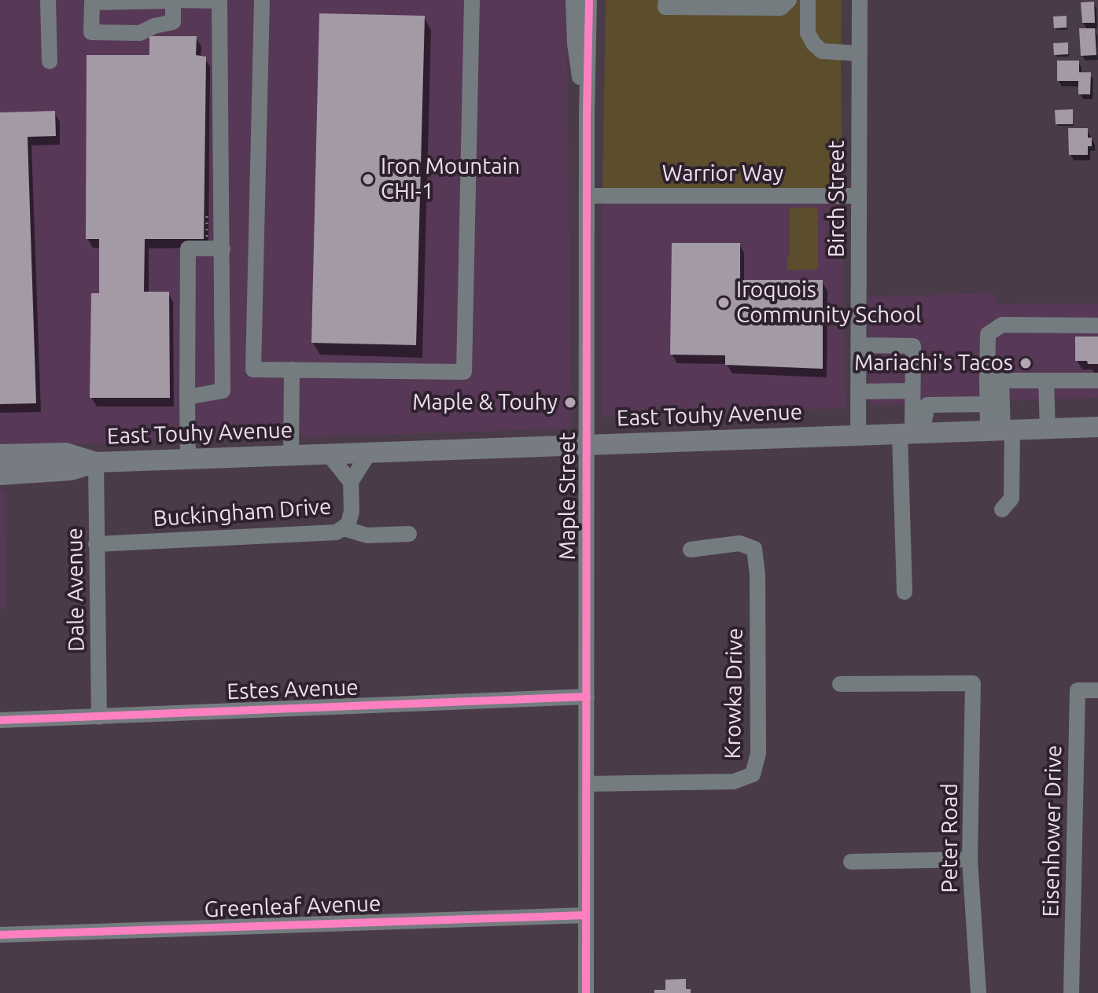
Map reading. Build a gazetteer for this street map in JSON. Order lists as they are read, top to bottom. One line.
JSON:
{"streets":{"main road":["East Touhy Avenue"],"street":["Warrior Way","Birch Street","Maple Street","Buckingham Drive","Dale Avenue","Estes Avenue","Krowka Drive","Eisenhower Drive","Peter Road","Greenleaf Avenue"]},"crossings":[["Warrior Way","Birch Street"],["Warrior Way","Maple Street"],["Birch Street","East Touhy Avenue"],["East Touhy Avenue","Maple Street"],["East Touhy Avenue","Buckingham Drive"],["East Touhy Avenue","Dale Avenue"],["Maple Street","Estes Avenue"],["Maple Street","Krowka Drive"],["Maple Street","Greenleaf Avenue"],["Buckingham Drive","Dale Avenue"],["Dale Avenue","Estes Avenue"]],"places":["Iron Mountain CHI-1","Iroquois Community School","Mariachi's Tacos","Maple & Touhy"]}
